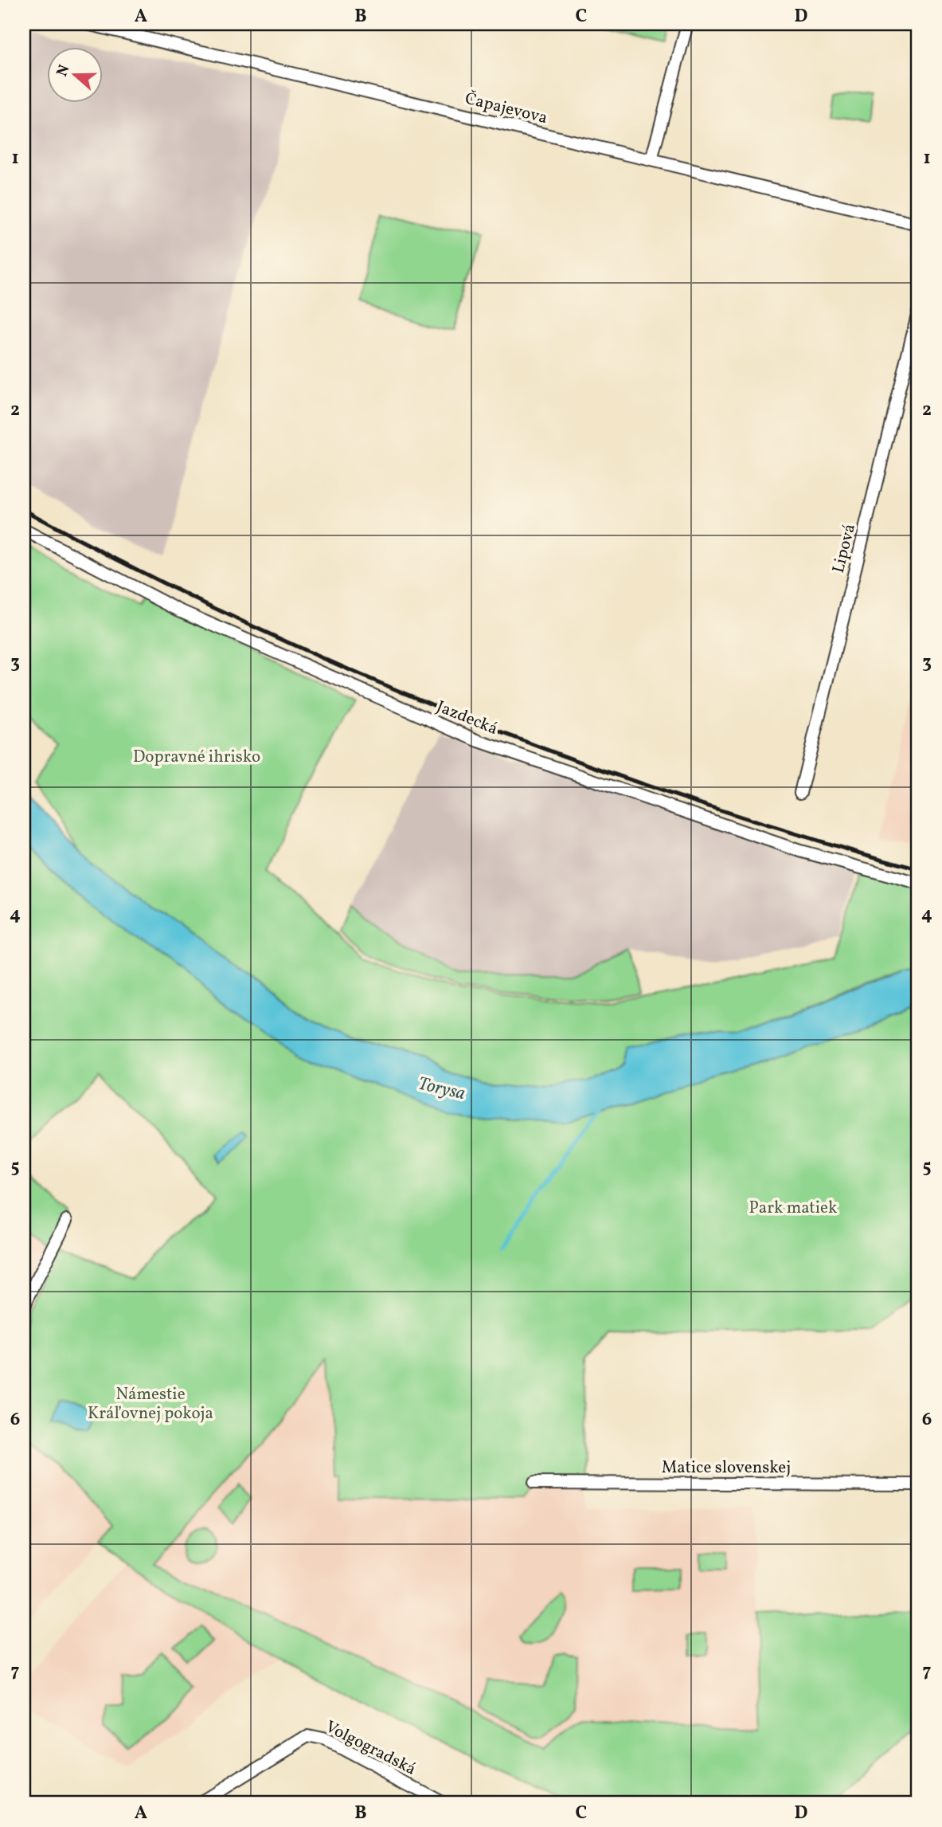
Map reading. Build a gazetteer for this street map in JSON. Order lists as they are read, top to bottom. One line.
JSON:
{"streets":{"street":["Čapajevova","Lipová","Jazdecká","Matice slovenskej","Volgogradská"]},"water":["Torysa"],"parks":["Dopravné ihrisko","Park matiek","Námestie Kráľovnej pokoja"],"north":"left","grid":{"columns":["A","B","C","D"],"rows":["1","2","3","4","5","6","7"]}}
